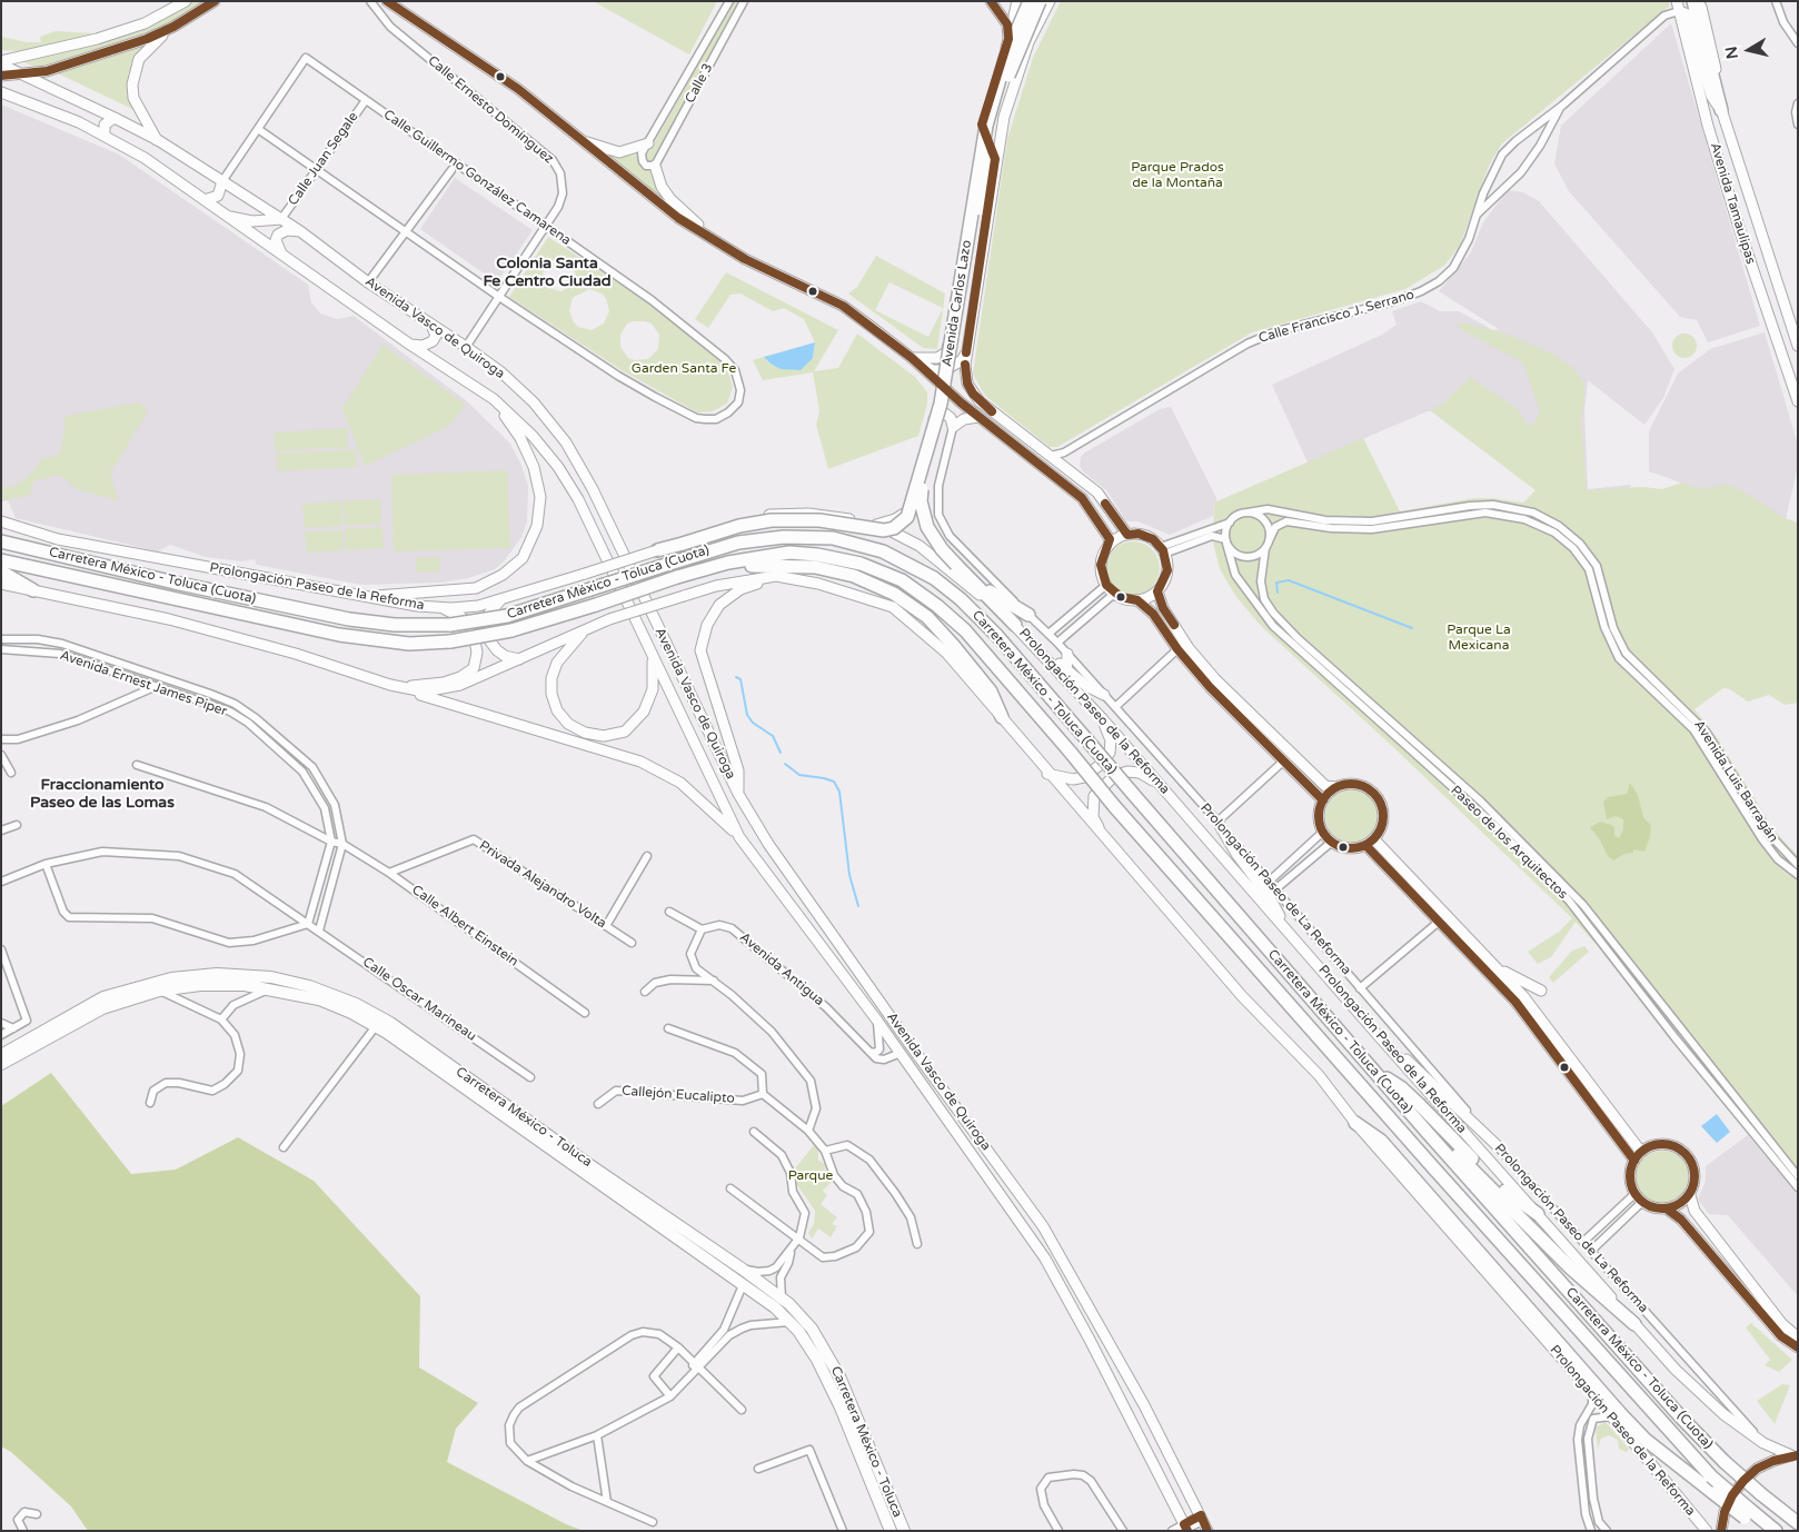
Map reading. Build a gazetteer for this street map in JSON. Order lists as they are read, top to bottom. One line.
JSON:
{"streets":{"highway":["Avenida Carlos Lazo","Carretera México - Toluca (Cuota)"],"main road":["Avenida Tamaulipas","Avenida Vasco de Quiroga","Prolongación Paseo de la Reforma","Carretera México - Toluca"],"street":["Calle 3","Calle Ernesto Domínguez","Calle Juan Segale","Calle Guillermo González Camarena","Calle Francisco J. Serrano","Avenida Ernest James Piper","Avenida Luis Barragán","Paseo de los Arquitectos","Privada Alejandro Volta","Prolongación Paseo de La Reforma","Calle Albert Einstein","Avenida Antigua","Calle Oscar Marineau","Callejón Eucalipto"]},"crossings":[["Calle Ernesto Domínguez","Calle Guillermo González Camarena"],["Calle Ernesto Domínguez","Avenida Vasco de Quiroga"],["Calle Juan Segale","Calle Guillermo González Camarena"],["Calle Juan Segale","Avenida Vasco de Quiroga"],["Calle Guillermo González Camarena","Avenida Vasco de Quiroga"],["Avenida Tamaulipas","Calle Francisco J. Serrano"],["Avenida Carlos Lazo","Calle Francisco J. Serrano"],["Avenida Carlos Lazo","Prolongación Paseo de la Reforma"],["Prolongación Paseo de la Reforma","Prolongación Paseo de La Reforma"],["Avenida Ernest James Piper","Calle Albert Einstein"],["Avenida Ernest James Piper","Calle Oscar Marineau"],["Avenida Luis Barragán","Paseo de los Arquitectos"],["Privada Alejandro Volta","Calle Albert Einstein"]],"districts":["Colonia Santa Fe Centro Ciudad","Fraccionamiento Paseo de las Lomas"],"parks":["Parque Prados de la Montaña","Garden Santa Fe","Parque La Mexicana","Parque"],"north":"left"}
